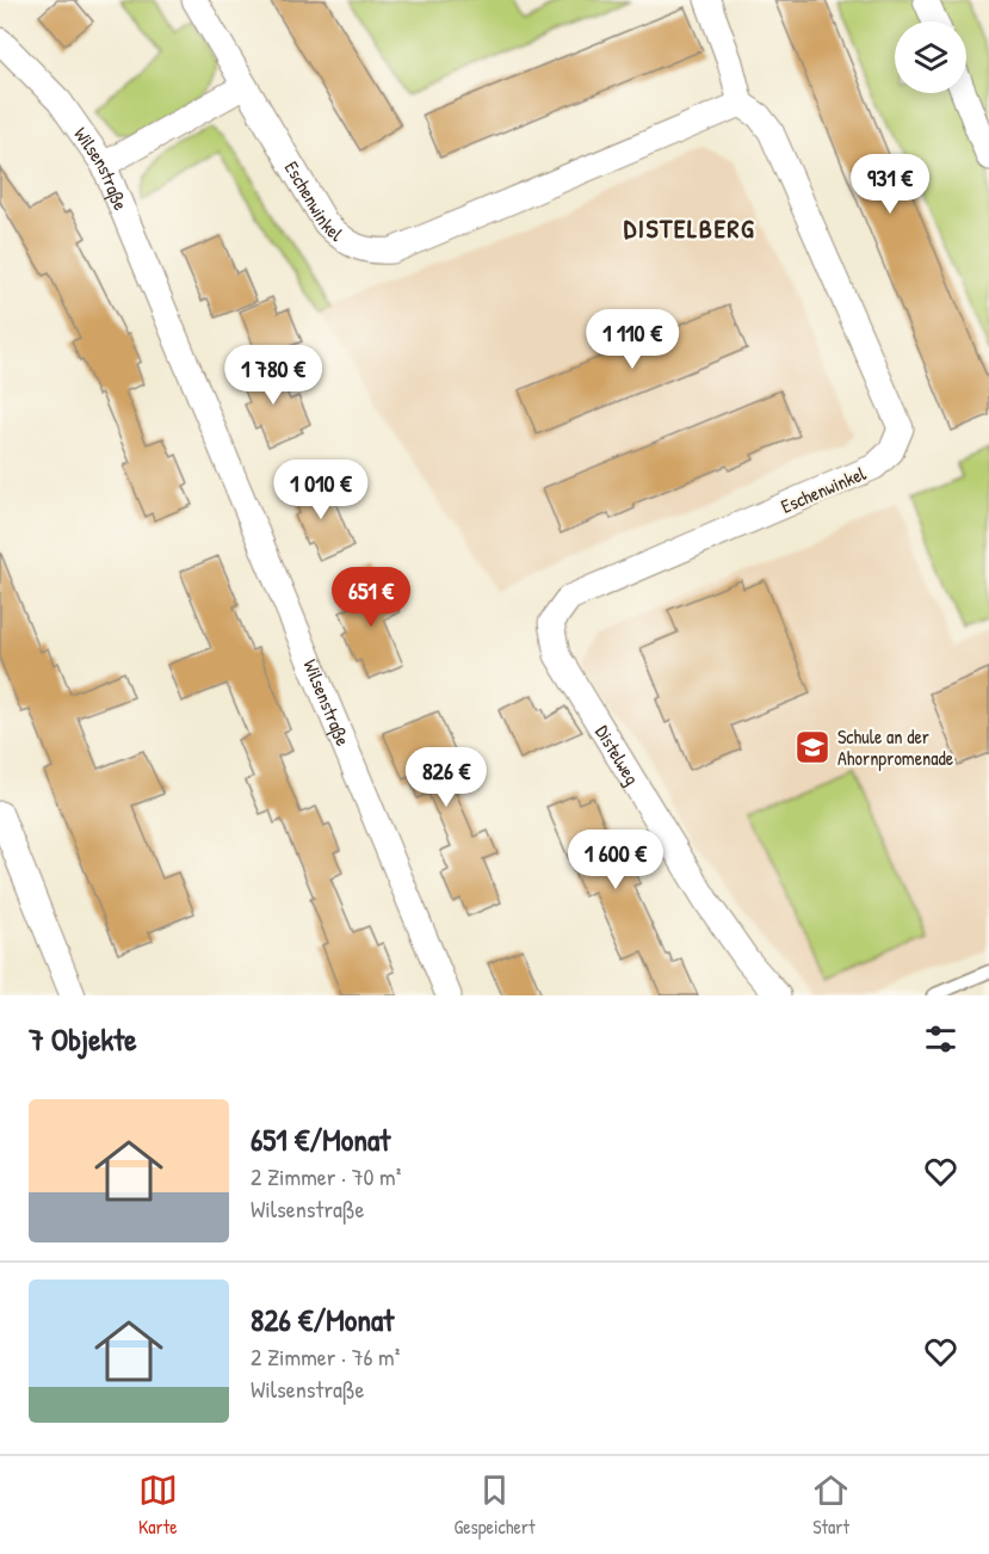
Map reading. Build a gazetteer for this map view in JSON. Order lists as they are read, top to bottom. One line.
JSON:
{"streets":{"street":["Wilsenstraße","Eschenwinkel","Distelweg"]},"crossings":[["Eschenwinkel","Distelweg"]],"districts":["DISTELBERG"],"places":{"school or university":["Schule an der Ahornpromenade"]},"page":{"price":["931 €","1 110 €","1 780 €","1 010 €","651 €","826 €","1 600 €"],"heading":"7 Objekte","list":[{"name":"651 €/Monat","note":"2 Zimmer · 70 m² · Wilsenstraße"},{"name":"826 €/Monat","note":"2 Zimmer · 76 m² · Wilsenstraße"}],"tabs":["Karte","Gespeichert","Start"]}}
